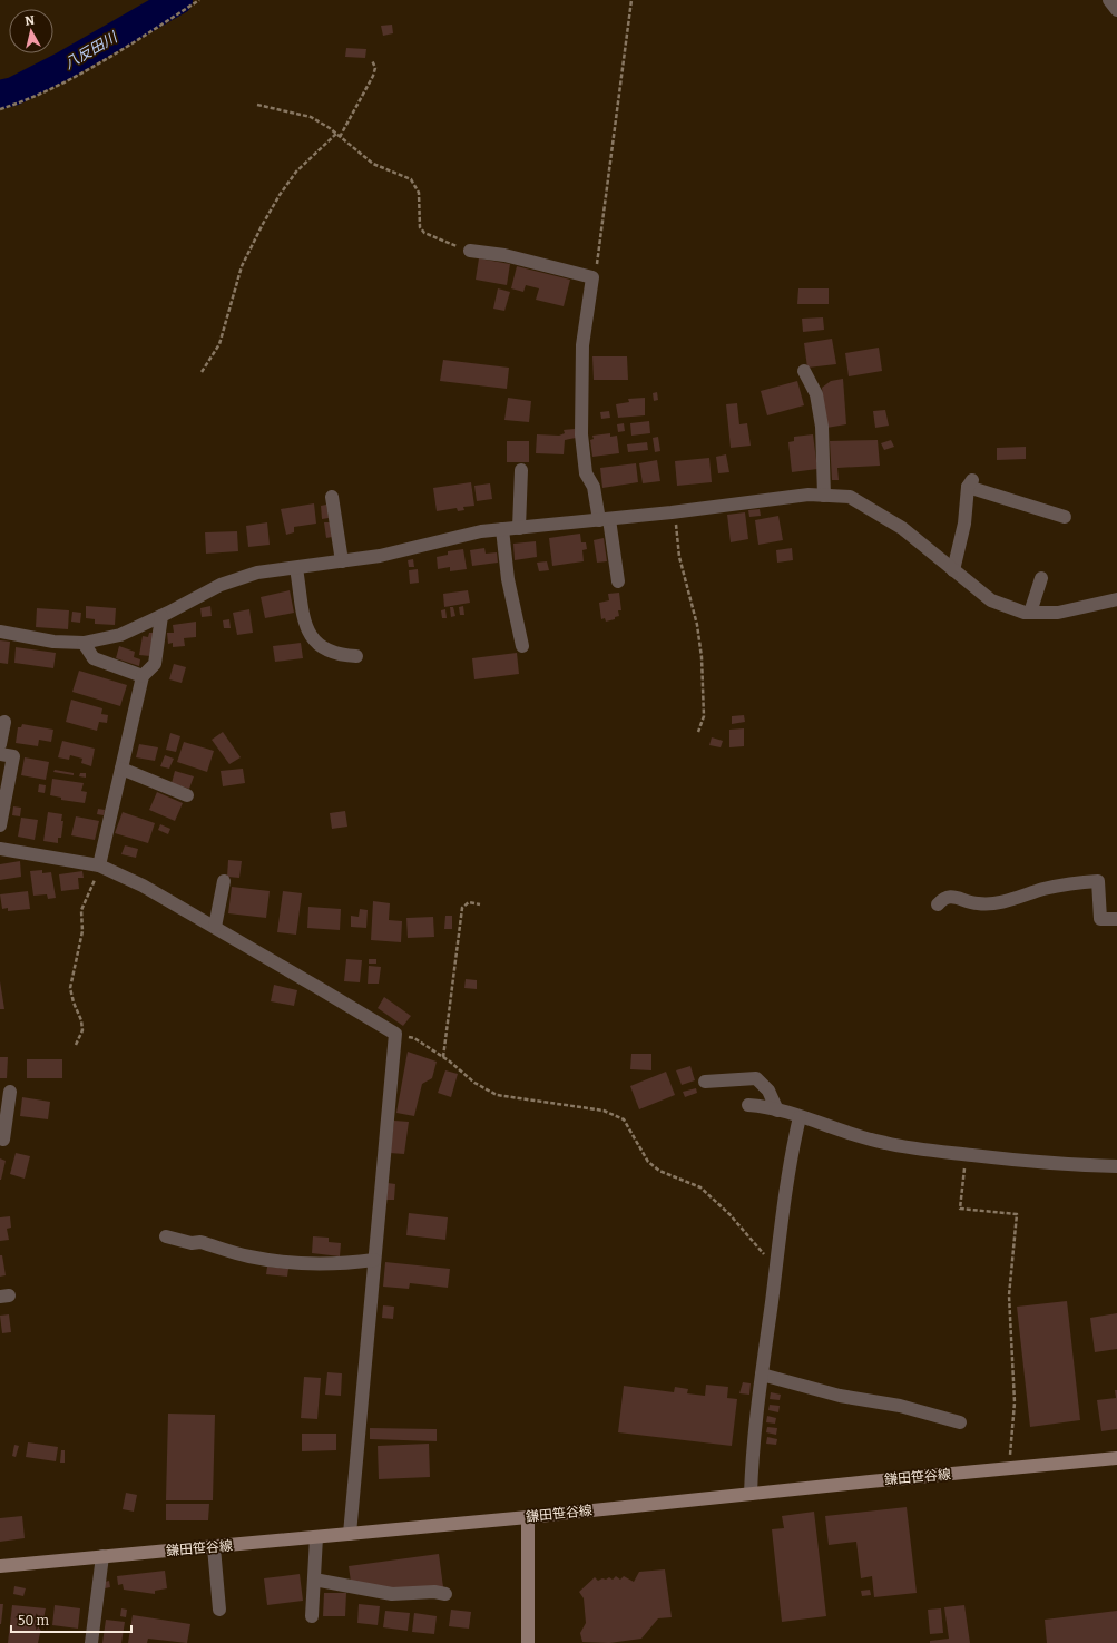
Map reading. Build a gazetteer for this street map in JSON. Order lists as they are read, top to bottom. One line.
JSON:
{"streets":{"street":["鎌田笹谷線"]},"water":["八反田川"],"scale_bar":"50 m","north":"top"}
